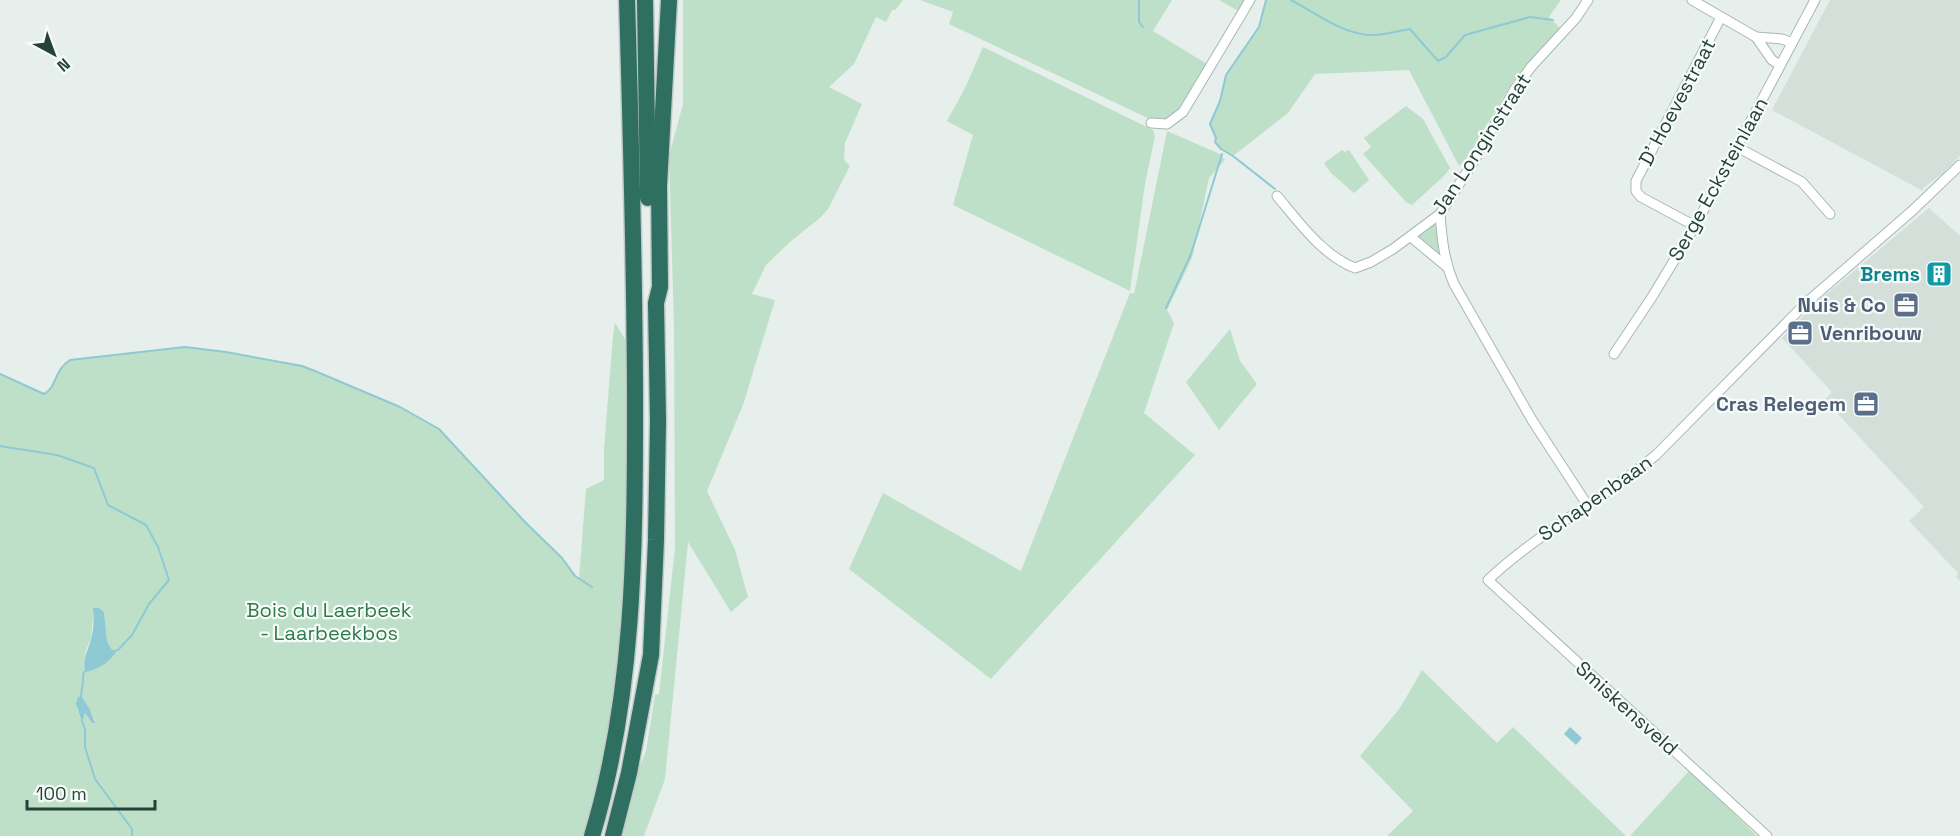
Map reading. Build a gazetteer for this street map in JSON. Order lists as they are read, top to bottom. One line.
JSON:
{"streets":{"street":["D' Hoevestraat","Jan Longinstraat","Serge Ecksteinlaan","Schapenbaan","Smiskensveld"]},"crossings":[["D' Hoevestraat","Serge Ecksteinlaan"],["Schapenbaan","Smiskensveld"]],"parks":["Bois du Laerbeek - Laarbeekbos"],"places":{"building":["Brems"],"office":["Nuis & Co","Venribouw","Cras Relegem"]},"scale_bar":"100 m","north":"bottom right"}
